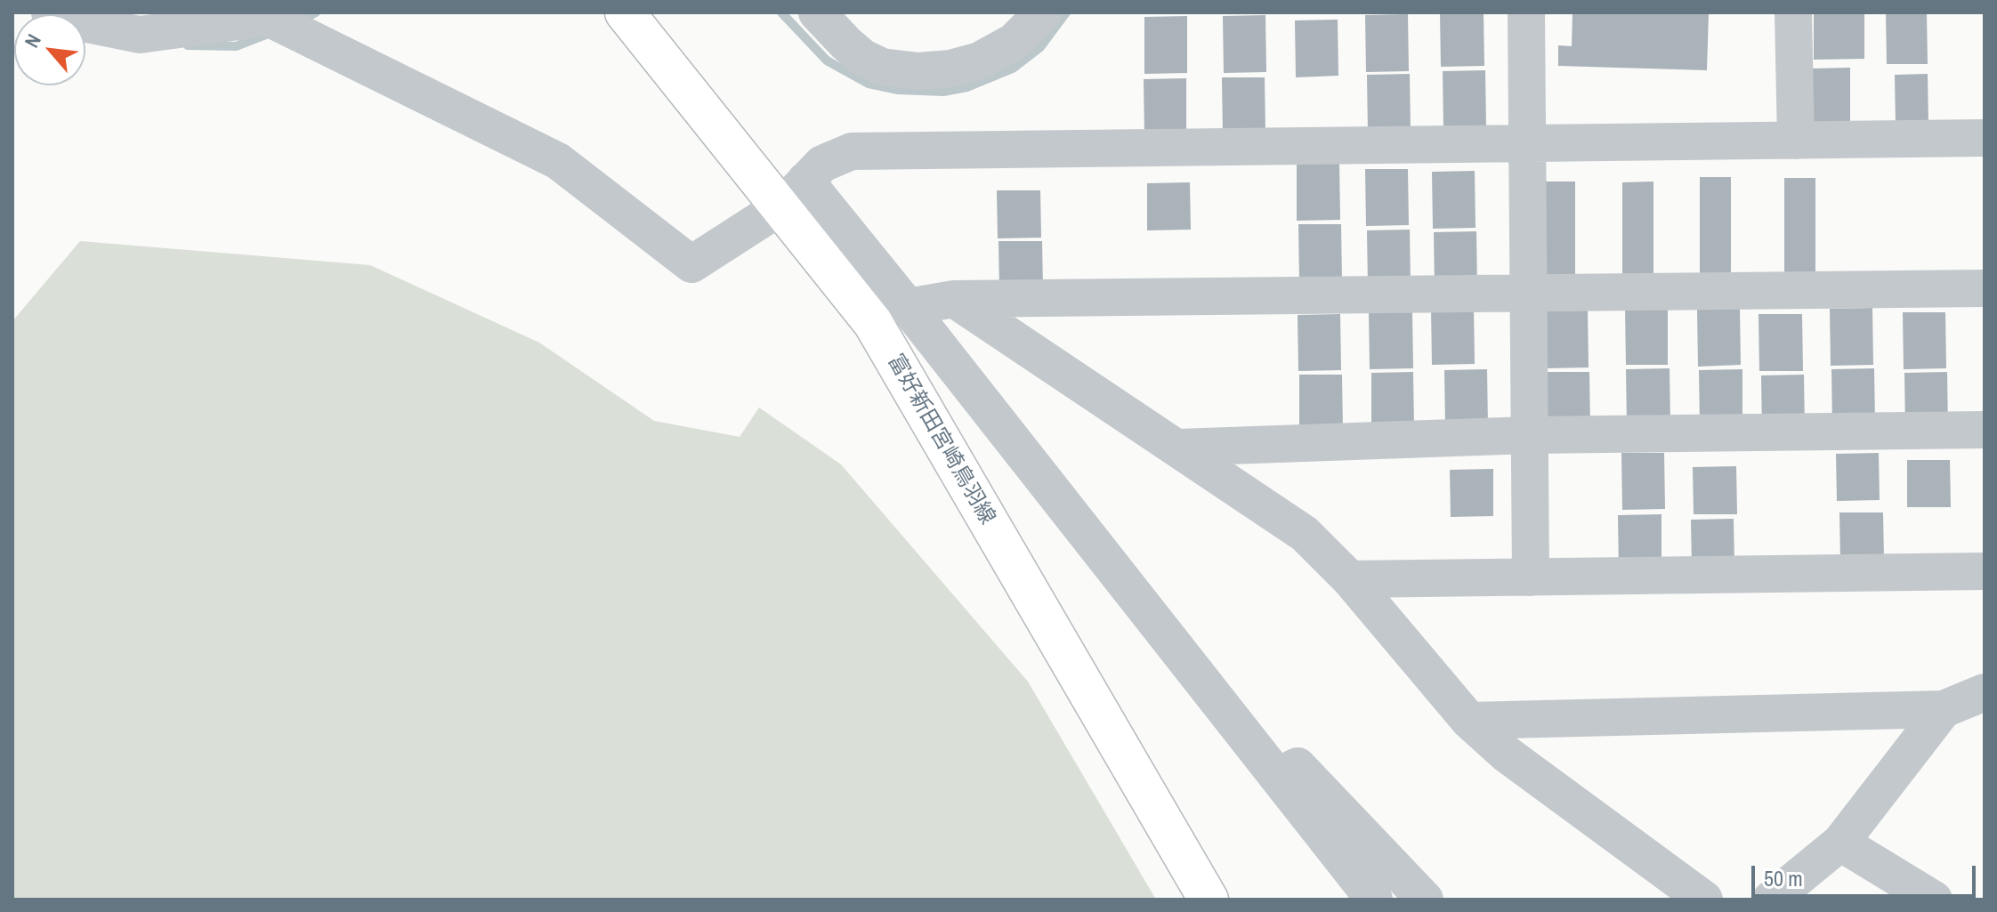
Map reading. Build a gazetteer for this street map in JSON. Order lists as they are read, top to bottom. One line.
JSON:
{"streets":{"main road":["富好新田宮崎鳥羽線"]},"scale_bar":"50 m","north":"top left"}
